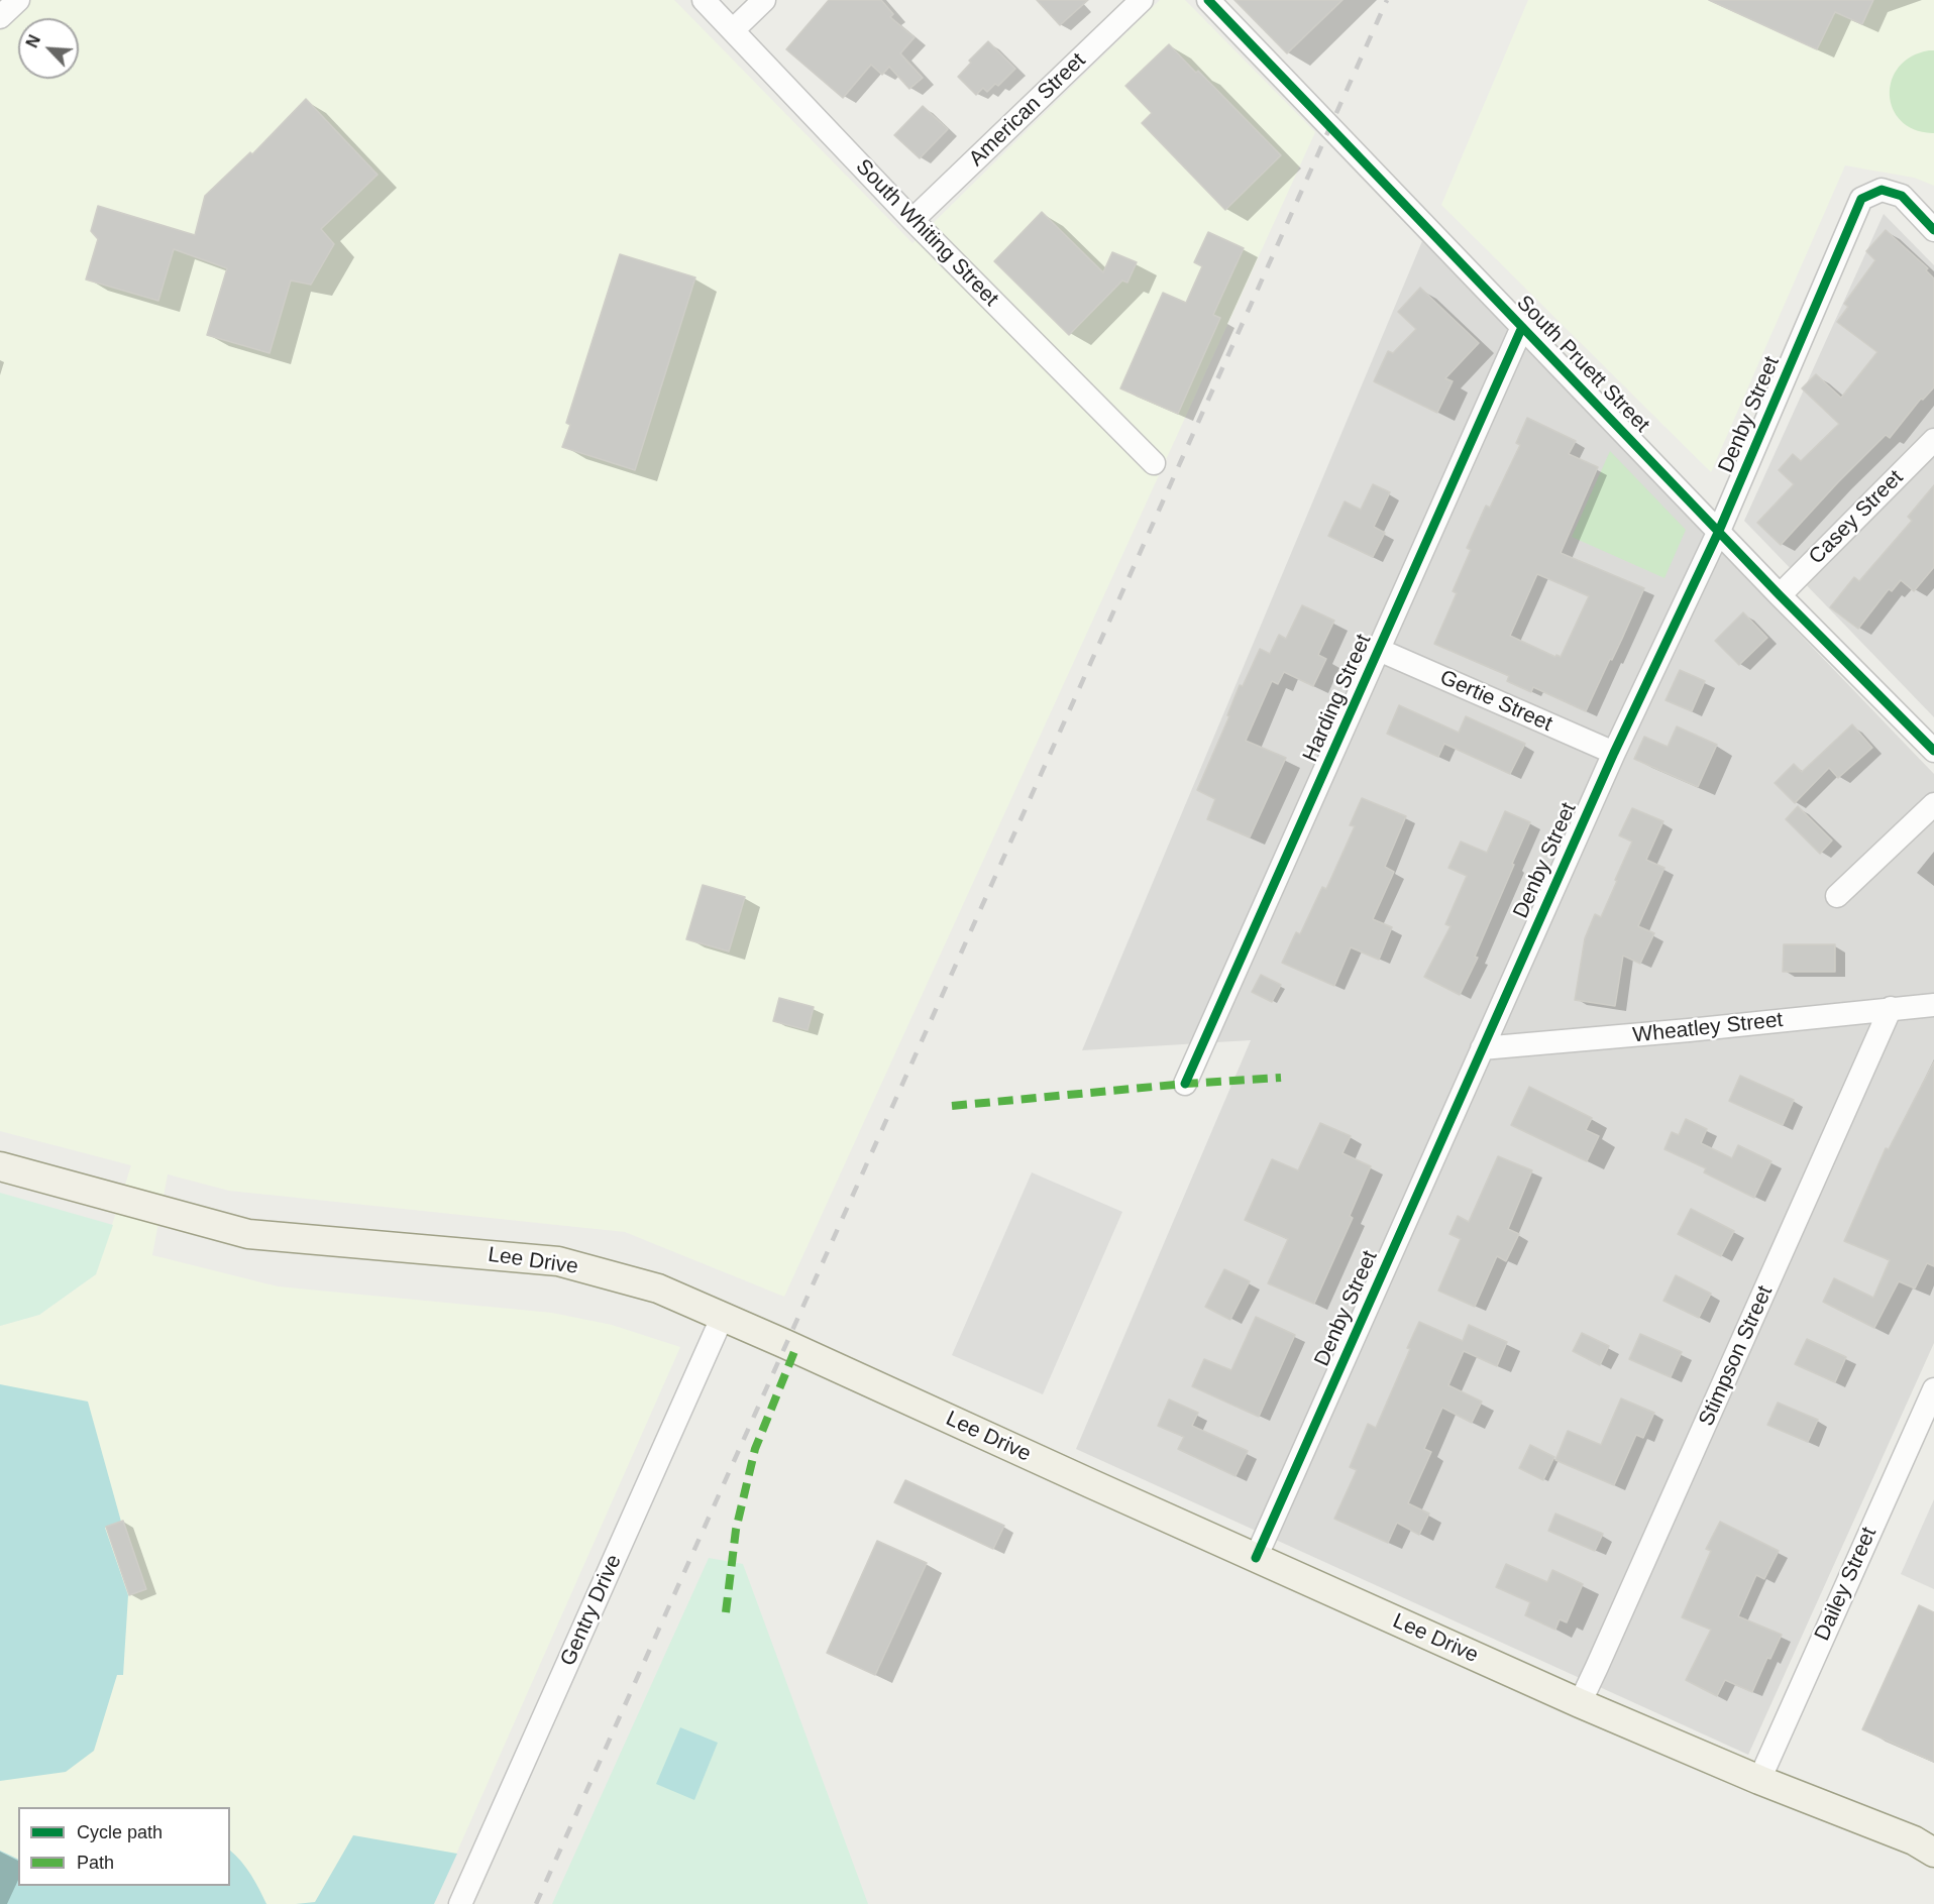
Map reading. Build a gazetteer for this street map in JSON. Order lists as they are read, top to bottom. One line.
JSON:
{"streets":{"main road":["Lee Drive"],"street":["American Street","South Whiting Street","South Pruett Street","Denby Street","Casey Street","Harding Street","Gertie Street","Wheatley Street","Stimpson Street","Dailey Street","Gentry Drive"]},"crossings":[["American Street","South Whiting Street"],["South Pruett Street","Denby Street"],["South Pruett Street","Casey Street"],["South Pruett Street","Harding Street"],["Denby Street","Gertie Street"],["Denby Street","Wheatley Street"],["Denby Street","Lee Drive"],["Harding Street","Gertie Street"],["Wheatley Street","Stimpson Street"],["Lee Drive","Stimpson Street"],["Lee Drive","Dailey Street"],["Lee Drive","Gentry Drive"]],"legend":["Cycle path","Path"],"north":"top left"}
